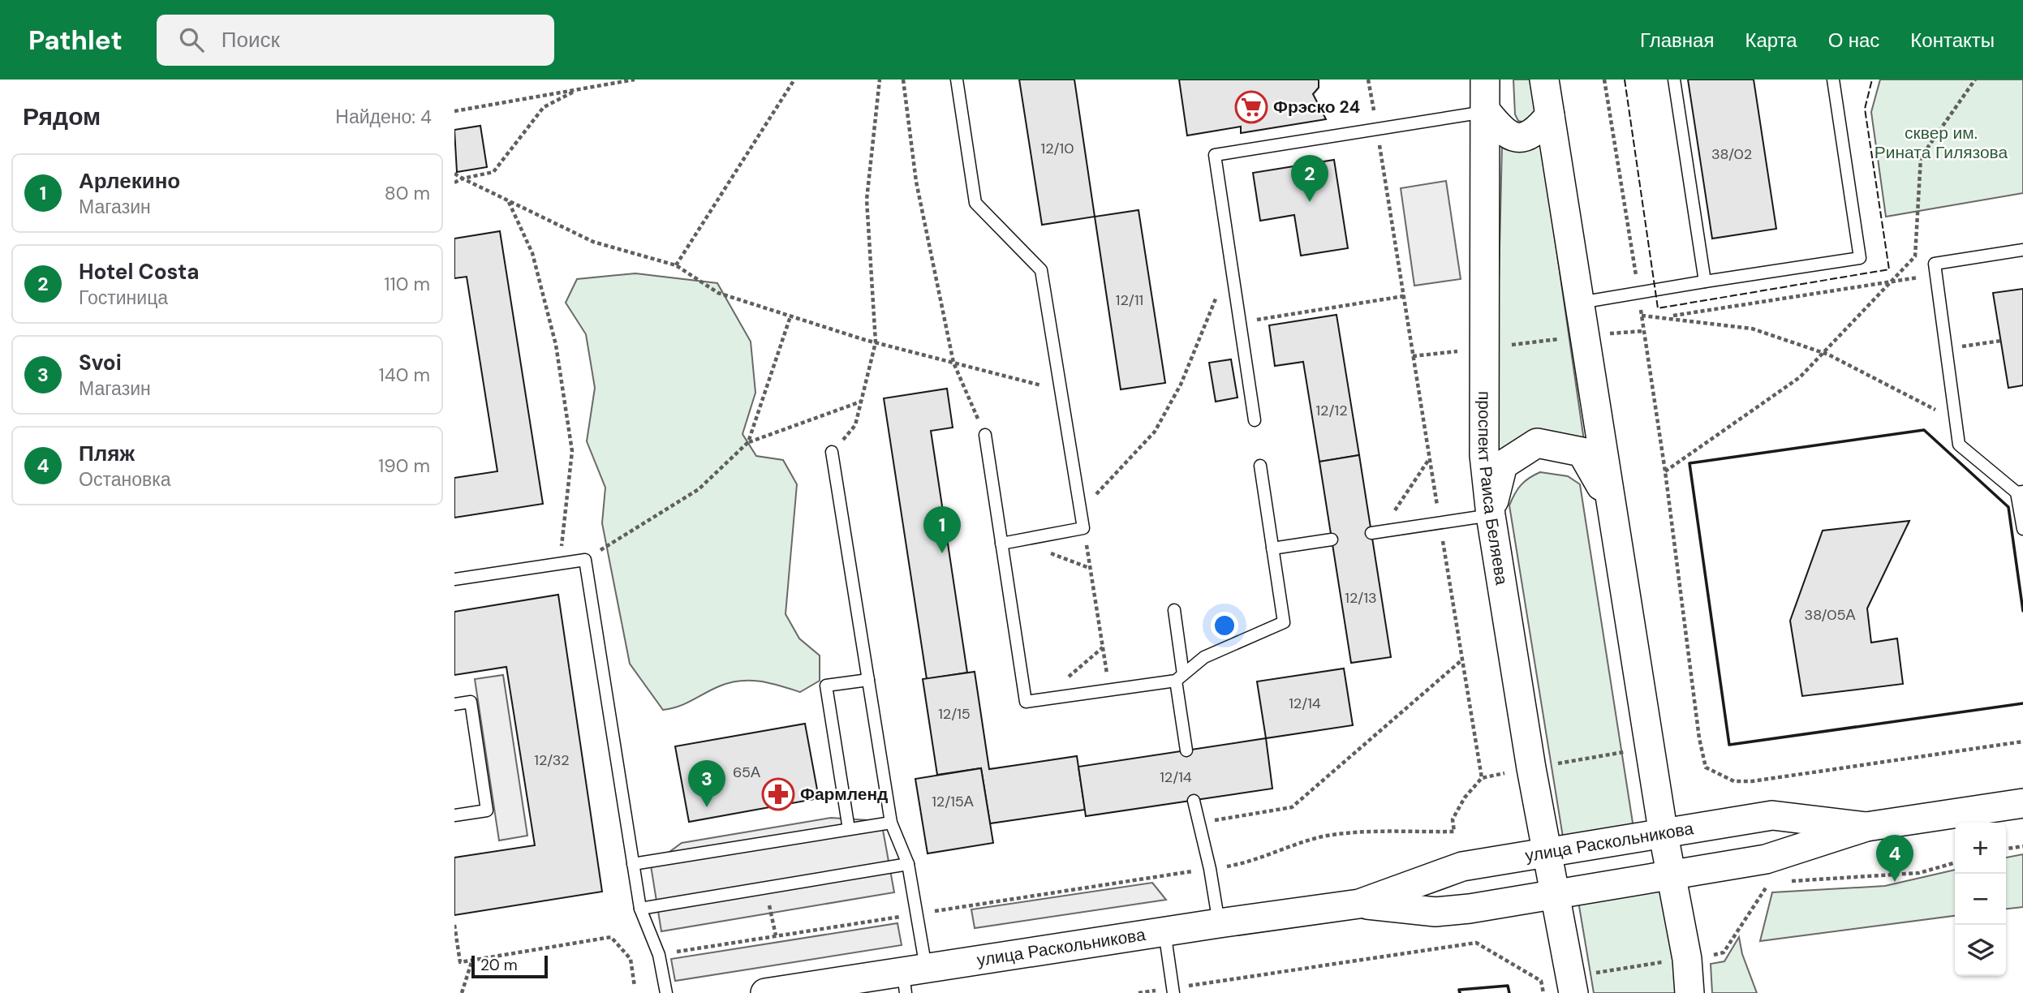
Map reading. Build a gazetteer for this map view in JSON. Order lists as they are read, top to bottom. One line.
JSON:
{"streets":{"street":["проспект Раиса Беляева","улица Раскольникова"]},"crossings":[["проспект Раиса Беляева","улица Раскольникова"]],"parks":["сквер им. Рината Гилязова"],"places":{"supermarket":["Фрэско 24"],"pharmacy":["Фармленд"]},"house_numbers":["12/10","38/02","12/11","12/12","12/13","38/05А","12/14","12/15","12/32","65А","12/14","12/15А"],"scale_bar":"20 m","page":{"header":"Pathlet","search":"Поиск","nav":["Главная","Карта","О нас","Контакты"],"heading":["Рядом","Найдено: 4"],"list":[{"mark":"1","name":"Арлекино","note":"Магазин","value":"80 m"},{"mark":"2","name":"Hotel Costa","note":"Гостиница","value":"110 m"},{"mark":"3","name":"Svoi","note":"Магазин","value":"140 m"},{"mark":"4","name":"Пляж","note":"Остановка","value":"190 m"}],"pins":["2","1","3","4"],"map_buttons":["+","−"],"scale":"20 m"}}
